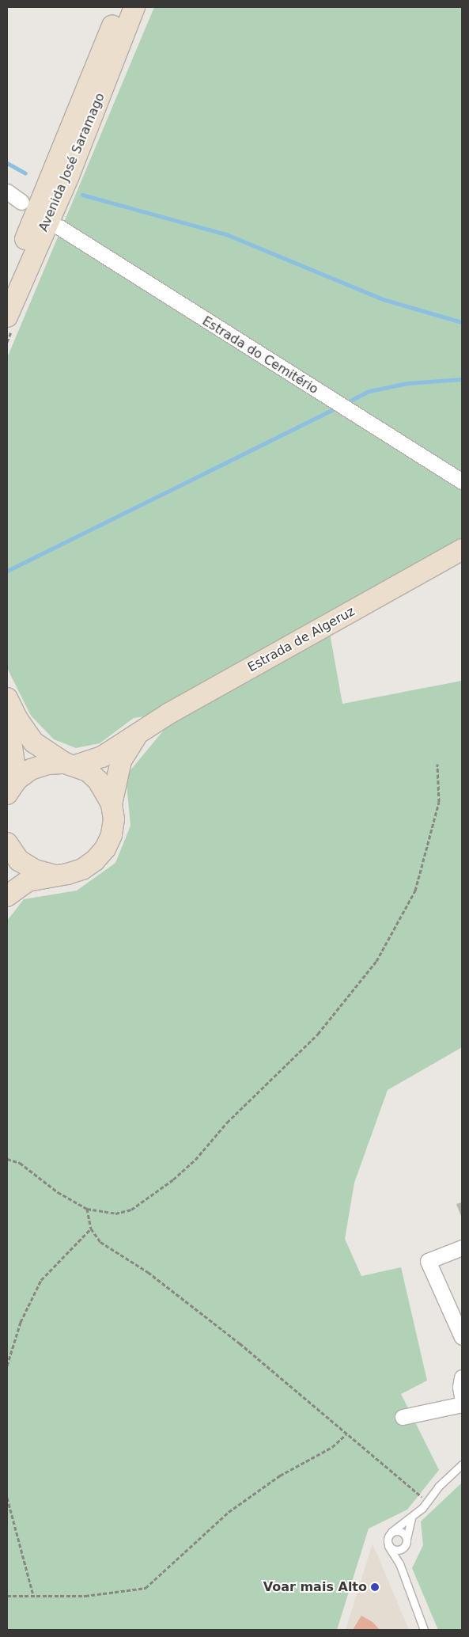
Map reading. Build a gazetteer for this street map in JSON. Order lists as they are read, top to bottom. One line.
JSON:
{"streets":{"main road":["Avenida José Saramago","Estrada de Algeruz"],"street":["Estrada do Cemitério"]},"places":["Voar mais Alto"]}
